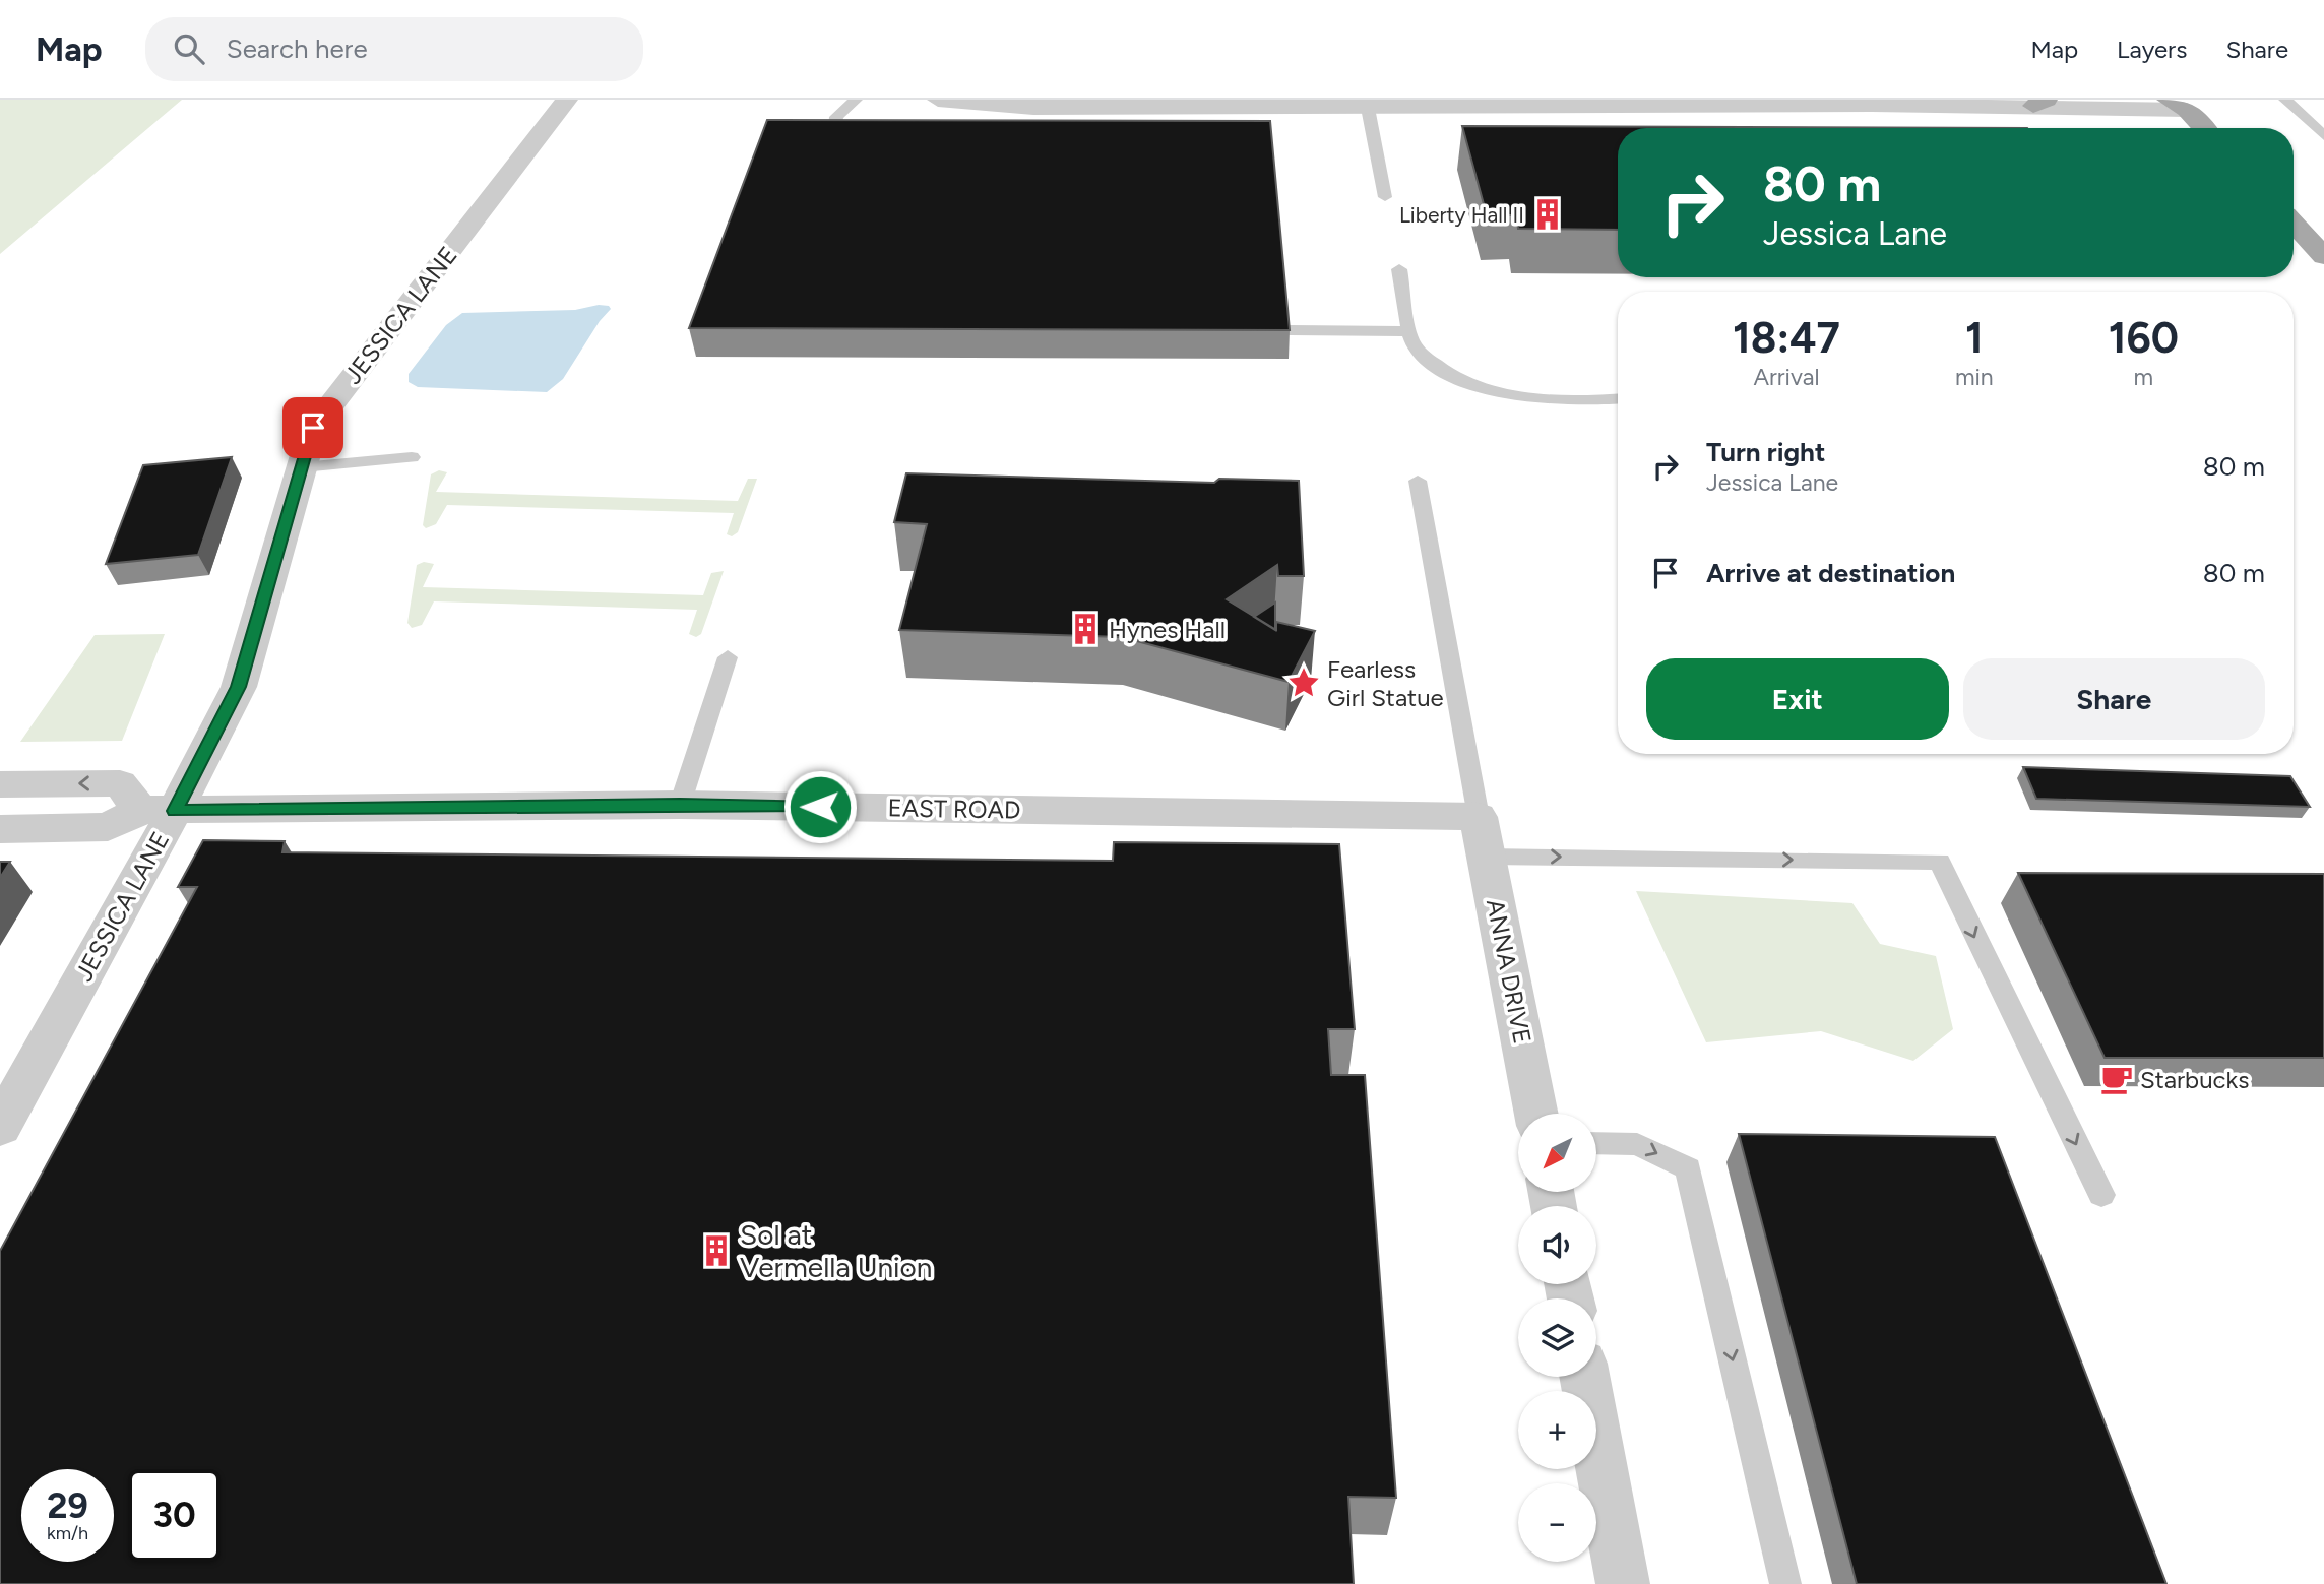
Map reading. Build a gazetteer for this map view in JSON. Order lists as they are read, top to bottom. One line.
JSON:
{"streets":{"street":["JESSICA LANE","EAST ROAD","ANNA DRIVE"]},"crossings":[["JESSICA LANE","EAST ROAD"],["EAST ROAD","ANNA DRIVE"]],"places":{"building":["Liberty Hall II","Hynes Hall","Sol at Vermella Union"],"place":["Fearless Girl Statue"],"cafe":["Starbucks"]},"north":"bottom left","page":{"header":"Map","search":"Search here","nav":["Map","Layers","Share"],"turn":["80 m","Jessica Lane"],"eta":["18:47","Arrival","1","min","160","m"],"list":[{"name":"Turn right","note":"Jessica Lane","value":"80 m"},{"name":"Arrive at destination","value":"80 m"}],"buttons":["Exit","Share"],"map_buttons":["+","−"],"speed":"29 km/h","limit":"30"}}
